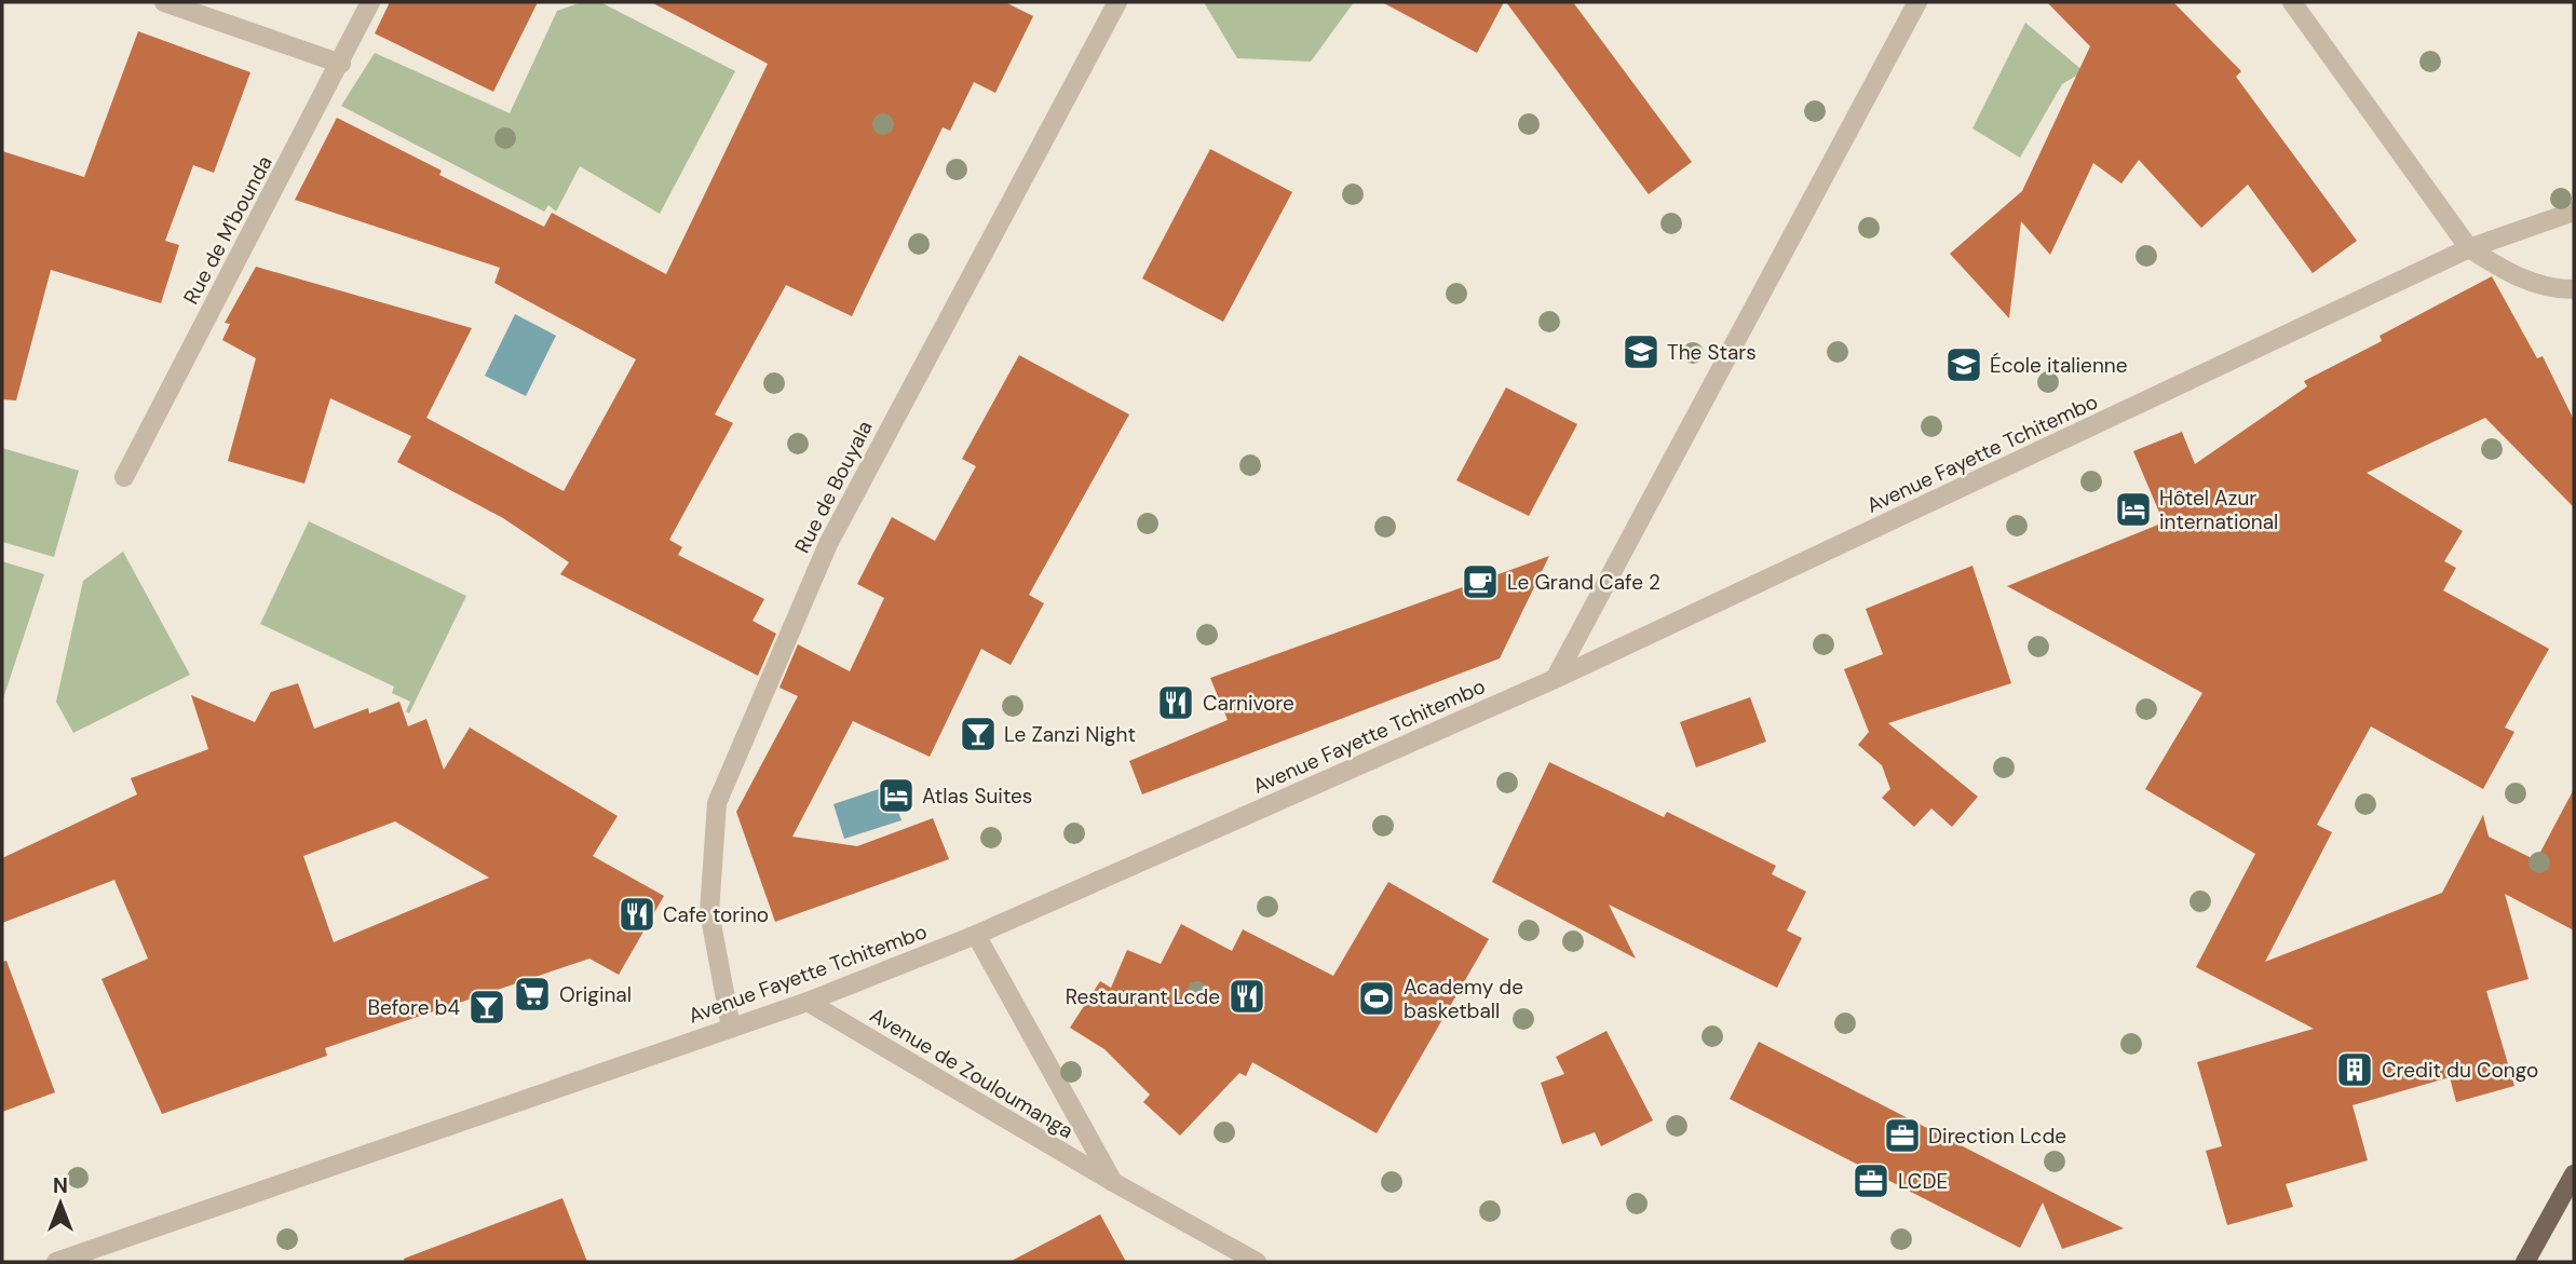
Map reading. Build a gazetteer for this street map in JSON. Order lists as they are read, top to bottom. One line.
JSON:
{"streets":{"street":["Rue de M'bounda","Avenue Fayette Tchitembo","Rue de Bouyala","Avenue de Zouloumanga"]},"crossings":[["Avenue Fayette Tchitembo","Rue de Bouyala"],["Avenue Fayette Tchitembo","Avenue de Zouloumanga"]],"places":{"school or university":["The Stars","École italienne"],"hotel":["Hôtel Azur international","Atlas Suites"],"cafe":["Le Grand Cafe 2"],"restaurant":["Carnivore","Cafe torino","Restaurant Lcde"],"bar":["Le Zanzi Night","Before b4"],"supermarket":["Original"],"sports":["Academy de basketball"],"building":["Credit du Congo"],"office":["Direction Lcde","LCDE"]},"north":"top"}
